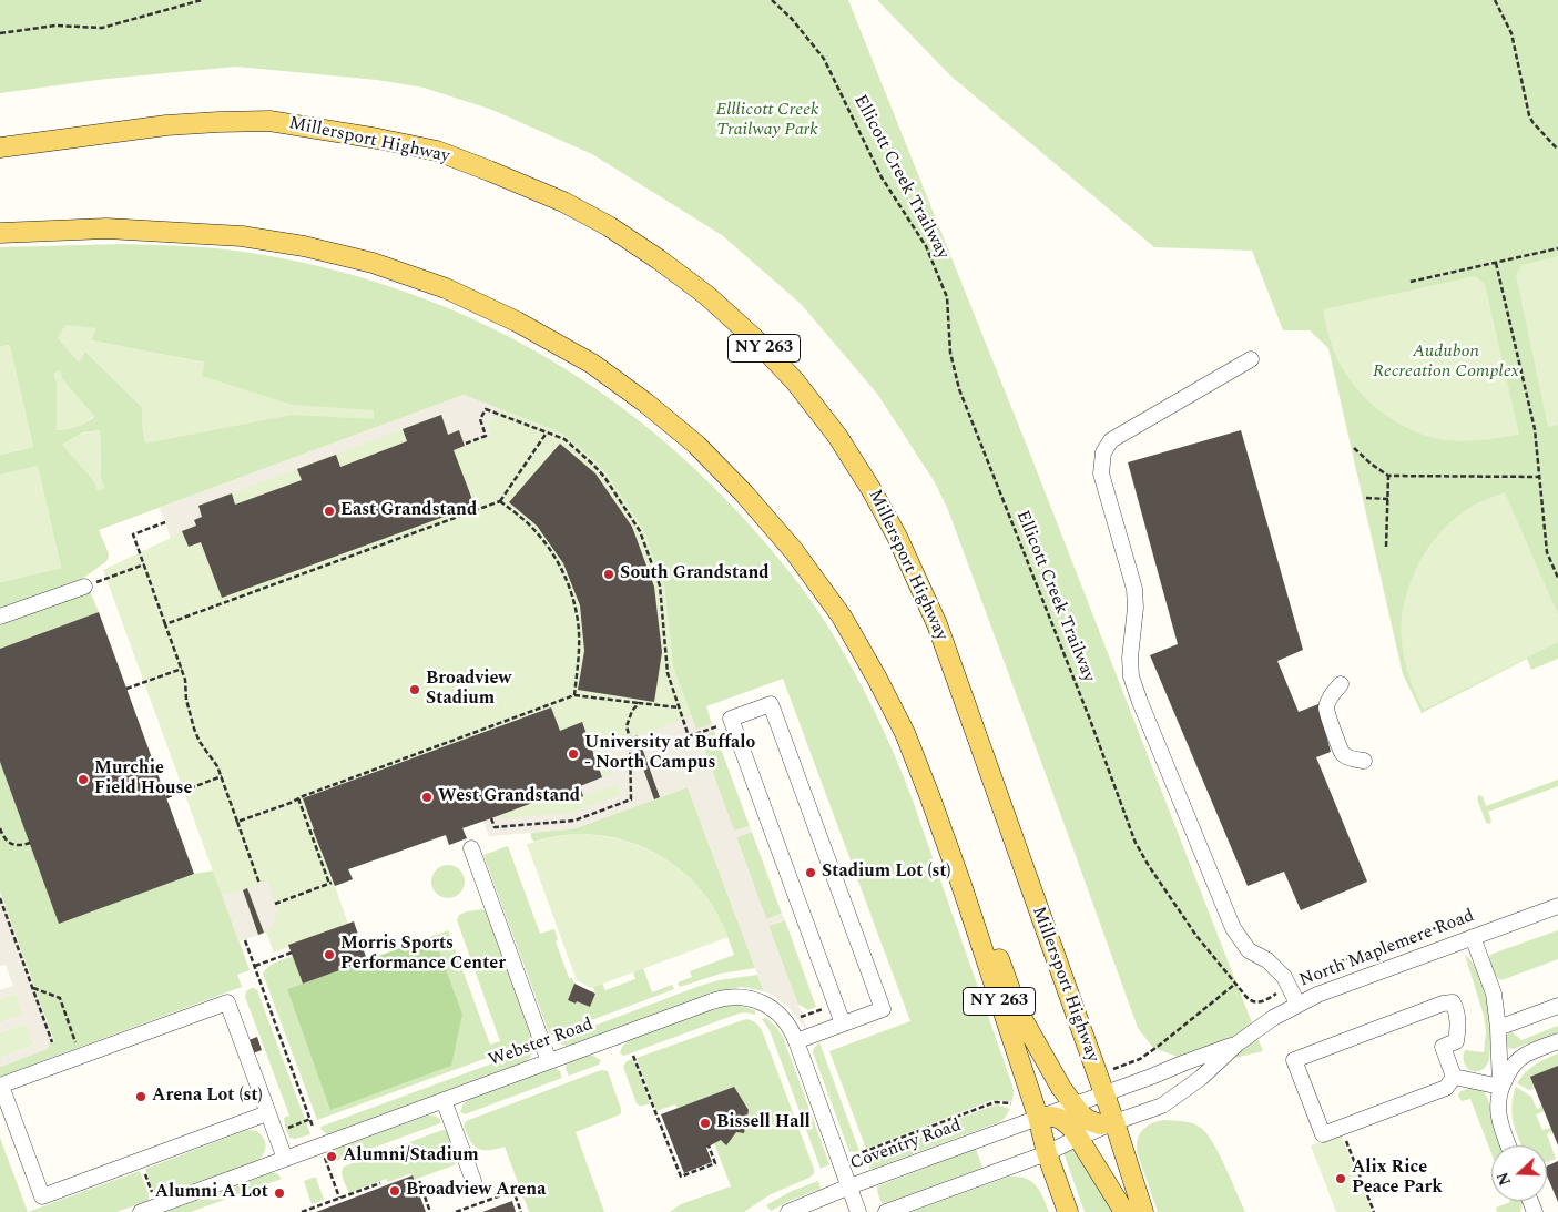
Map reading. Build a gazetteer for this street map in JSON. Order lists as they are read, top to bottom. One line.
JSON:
{"streets":{"main road":["Millersport Highway","NY 263"],"street":["North Maplemere Road","Webster Road","Coventry Road"],"path":["Ellicott Creek Trailway"]},"crossings":[["Millersport Highway","North Maplemere Road"],["NY 263","North Maplemere Road"],["NY 263","Coventry Road"],["North Maplemere Road","Coventry Road"],["Webster Road","Coventry Road"]],"parks":["Elllicott Creek Trailway Park","Audubon Recreation Complex"],"places":["East Grandstand","South Grandstand","Broadview Stadium","University at Buffalo - North Campus","Murchie Field House","West Grandstand","Stadium Lot (st)","Morris Sports Performance Center","Arena Lot (st)","Bissell Hall","Alumni/Stadium","Alix Rice Peace Park","Broadview Arena","Alumni A Lot"],"north":"left"}
